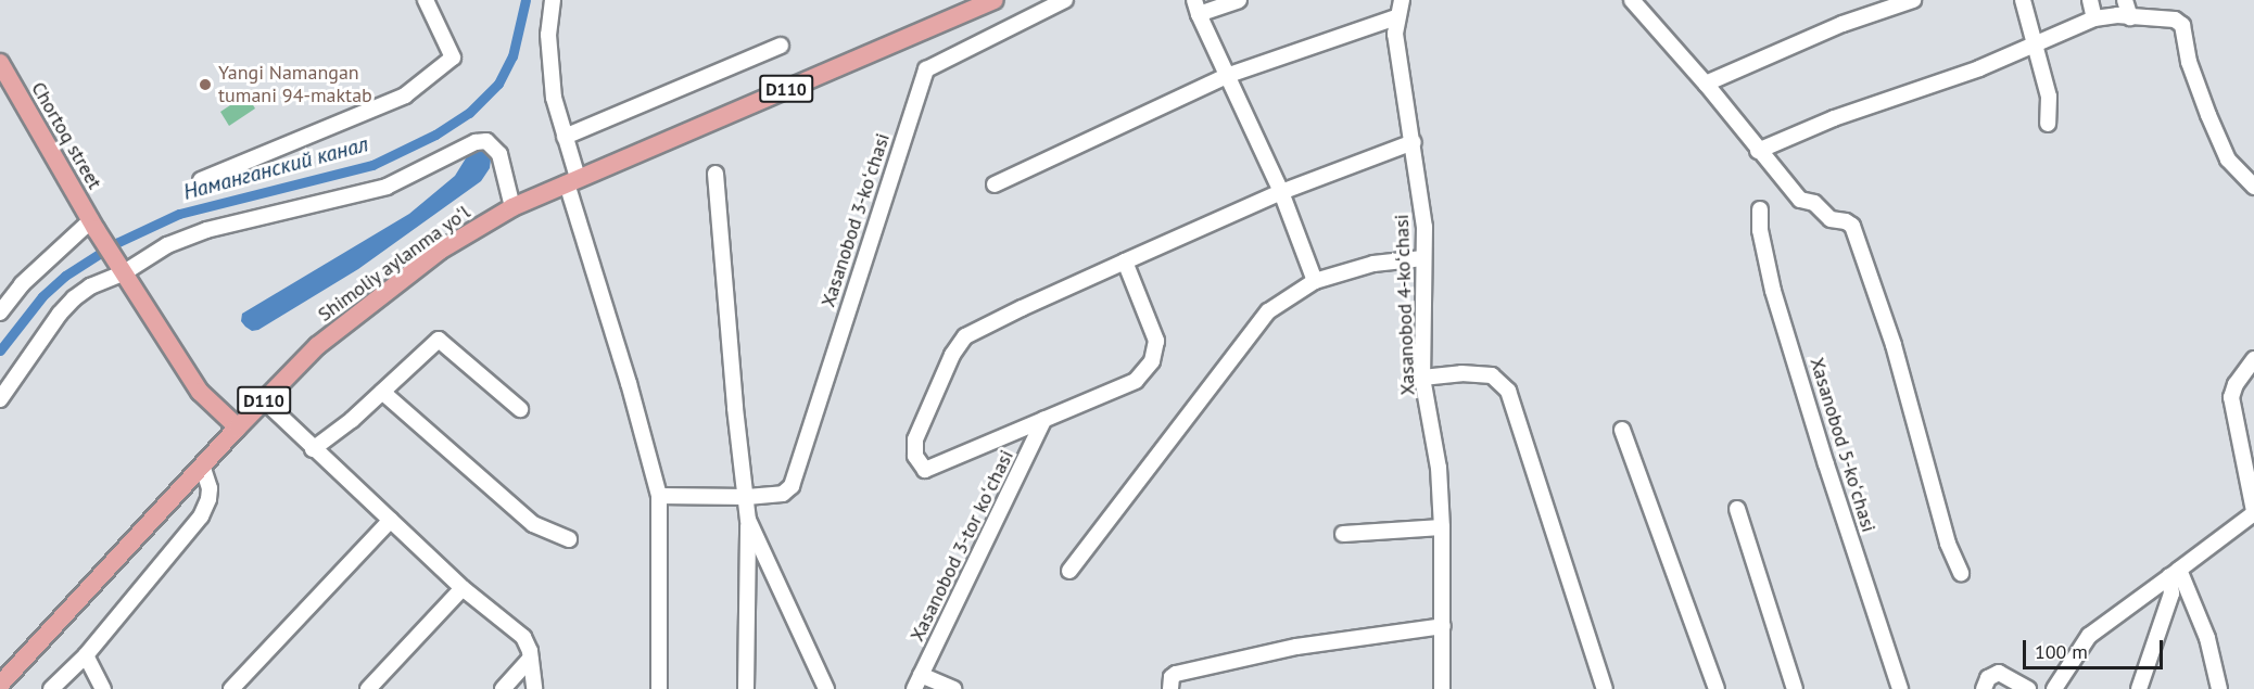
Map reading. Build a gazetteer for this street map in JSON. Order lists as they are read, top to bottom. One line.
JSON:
{"streets":{"main road":["D110","Chortoq street","Shimoliy aylanma yoʻl"],"street":["Xasanobod 3-koʻchasi","Xasanobod 4-koʻchasi","Xasanobod 5-koʻchasi","Xasanobod 3-tor koʻchasi"]},"crossings":[["Chortoq street","Shimoliy aylanma yoʻl"]],"water":["Наманганский канал"],"places":["Yangi Namangan tumani 94-maktab"],"scale_bar":"100 m"}
